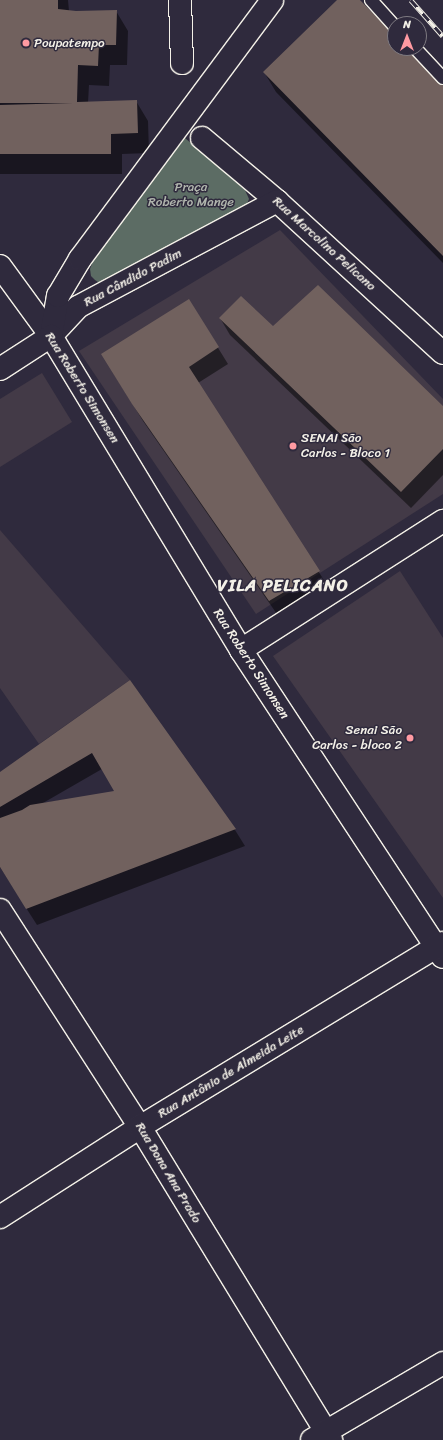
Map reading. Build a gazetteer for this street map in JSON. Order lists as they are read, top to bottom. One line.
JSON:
{"streets":{"street":["Rua Marcolino Pelicano","Rua Cândido Padim","Rua Roberto Simonsen","Rua Antônio de Almeida Leite","Rua Dona Ana Prado"]},"crossings":[["Rua Marcolino Pelicano","Rua Cândido Padim"],["Rua Cândido Padim","Rua Roberto Simonsen"],["Rua Roberto Simonsen","Rua Antônio de Almeida Leite"],["Rua Antônio de Almeida Leite","Rua Dona Ana Prado"]],"districts":["VILA PELICANO"],"parks":["Praça Roberto Mange"],"places":["Poupatempo","SENAI São Carlos - Bloco 1","Senai São Carlos - bloco 2"],"north":"top"}
